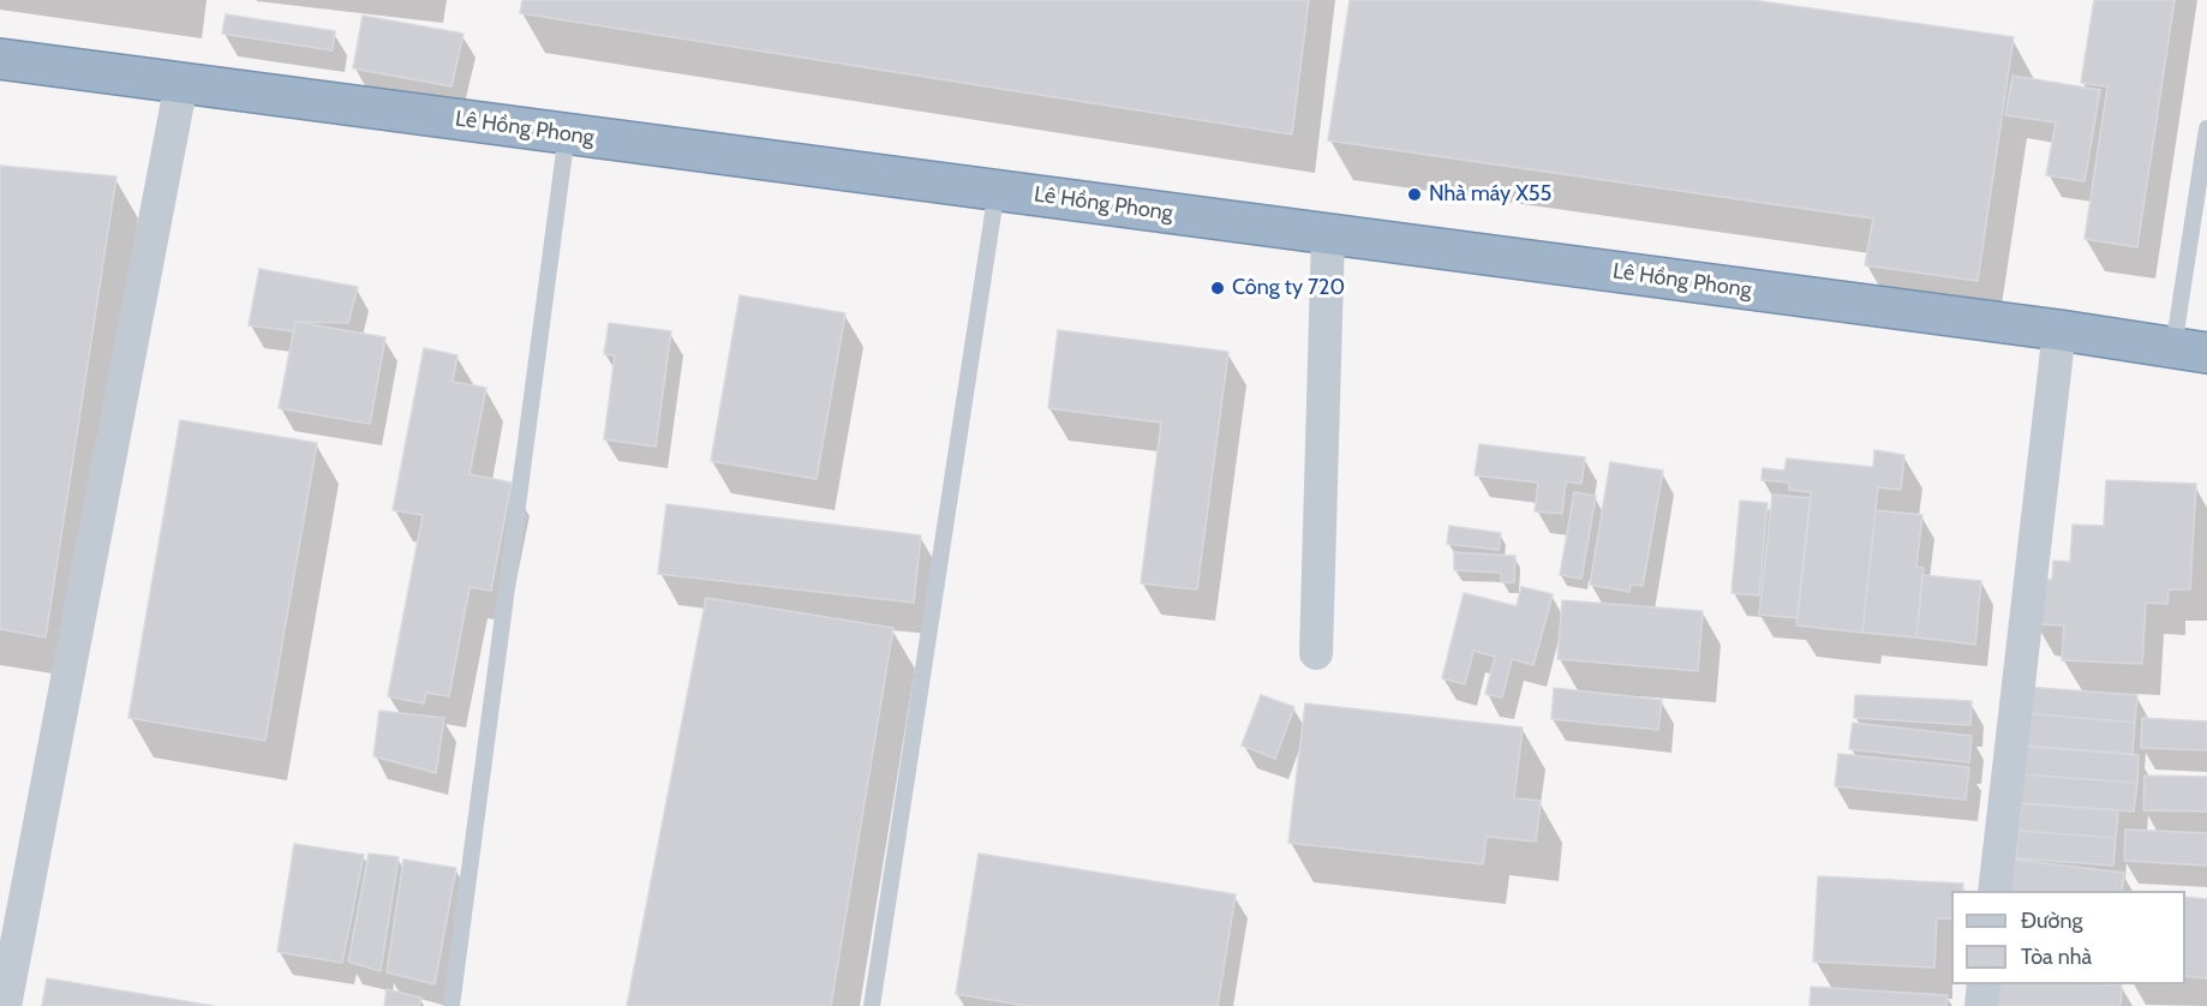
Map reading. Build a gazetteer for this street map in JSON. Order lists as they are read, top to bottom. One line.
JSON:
{"streets":{"highway":["Lê Hồng Phong"]},"places":["Nhà máy X55","Công ty 720"],"legend":["Đường","Tòa nhà"]}
